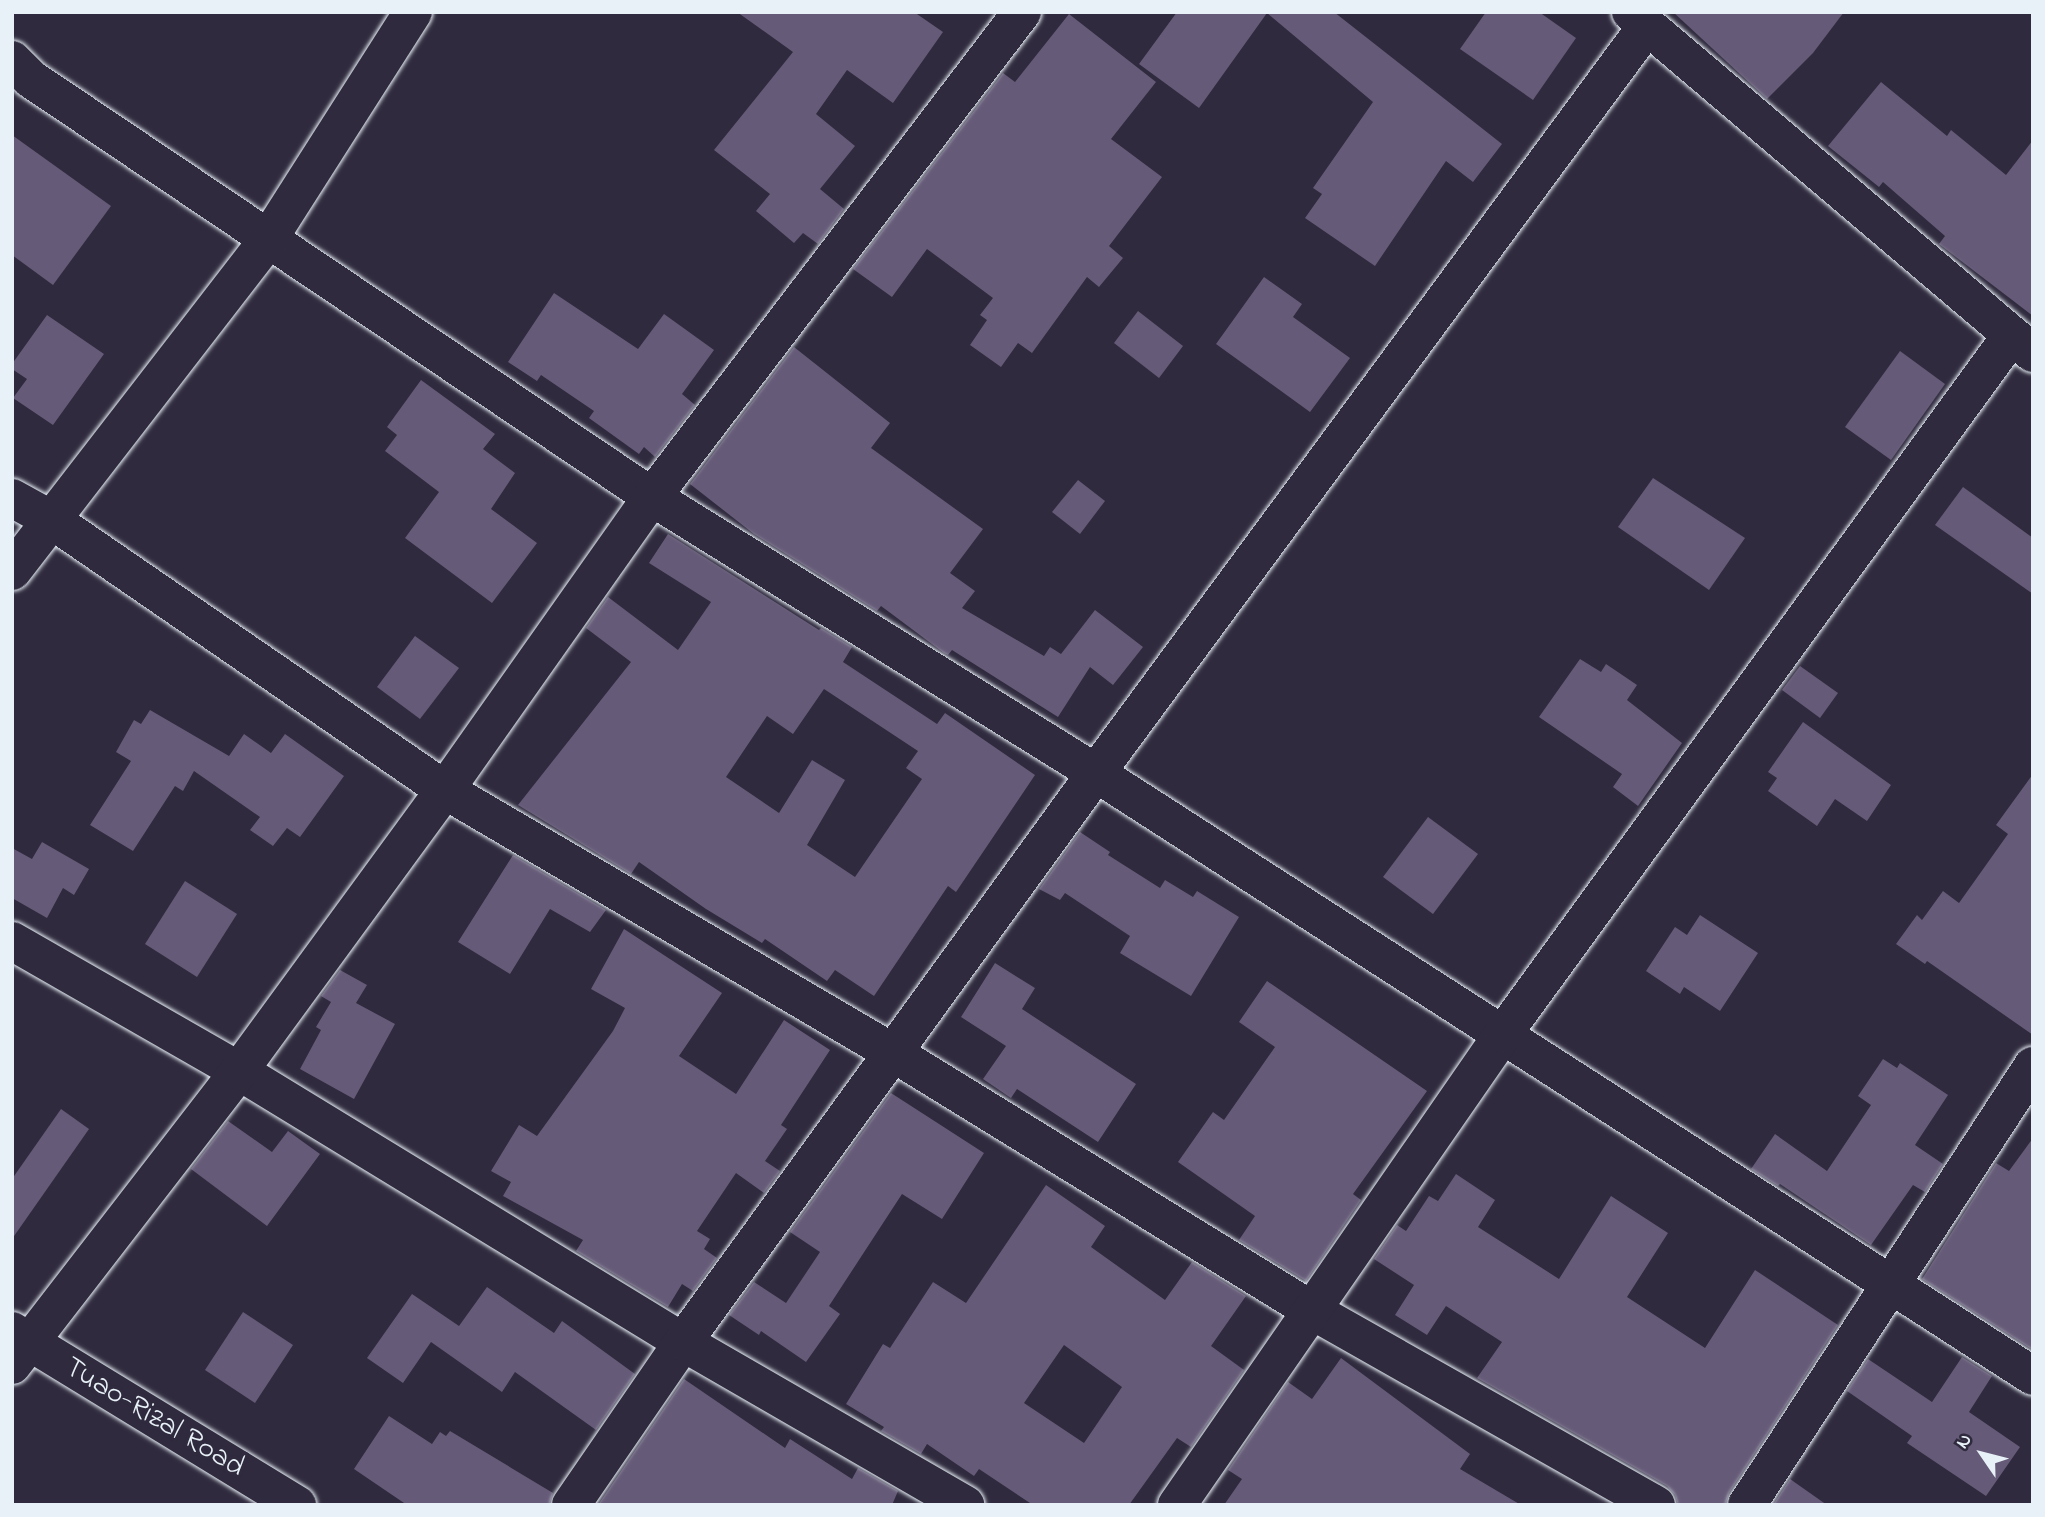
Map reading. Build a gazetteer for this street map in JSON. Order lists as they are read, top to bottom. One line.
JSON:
{"streets":{"street":["Tuao-Rizal Road"]},"north":"top left"}
